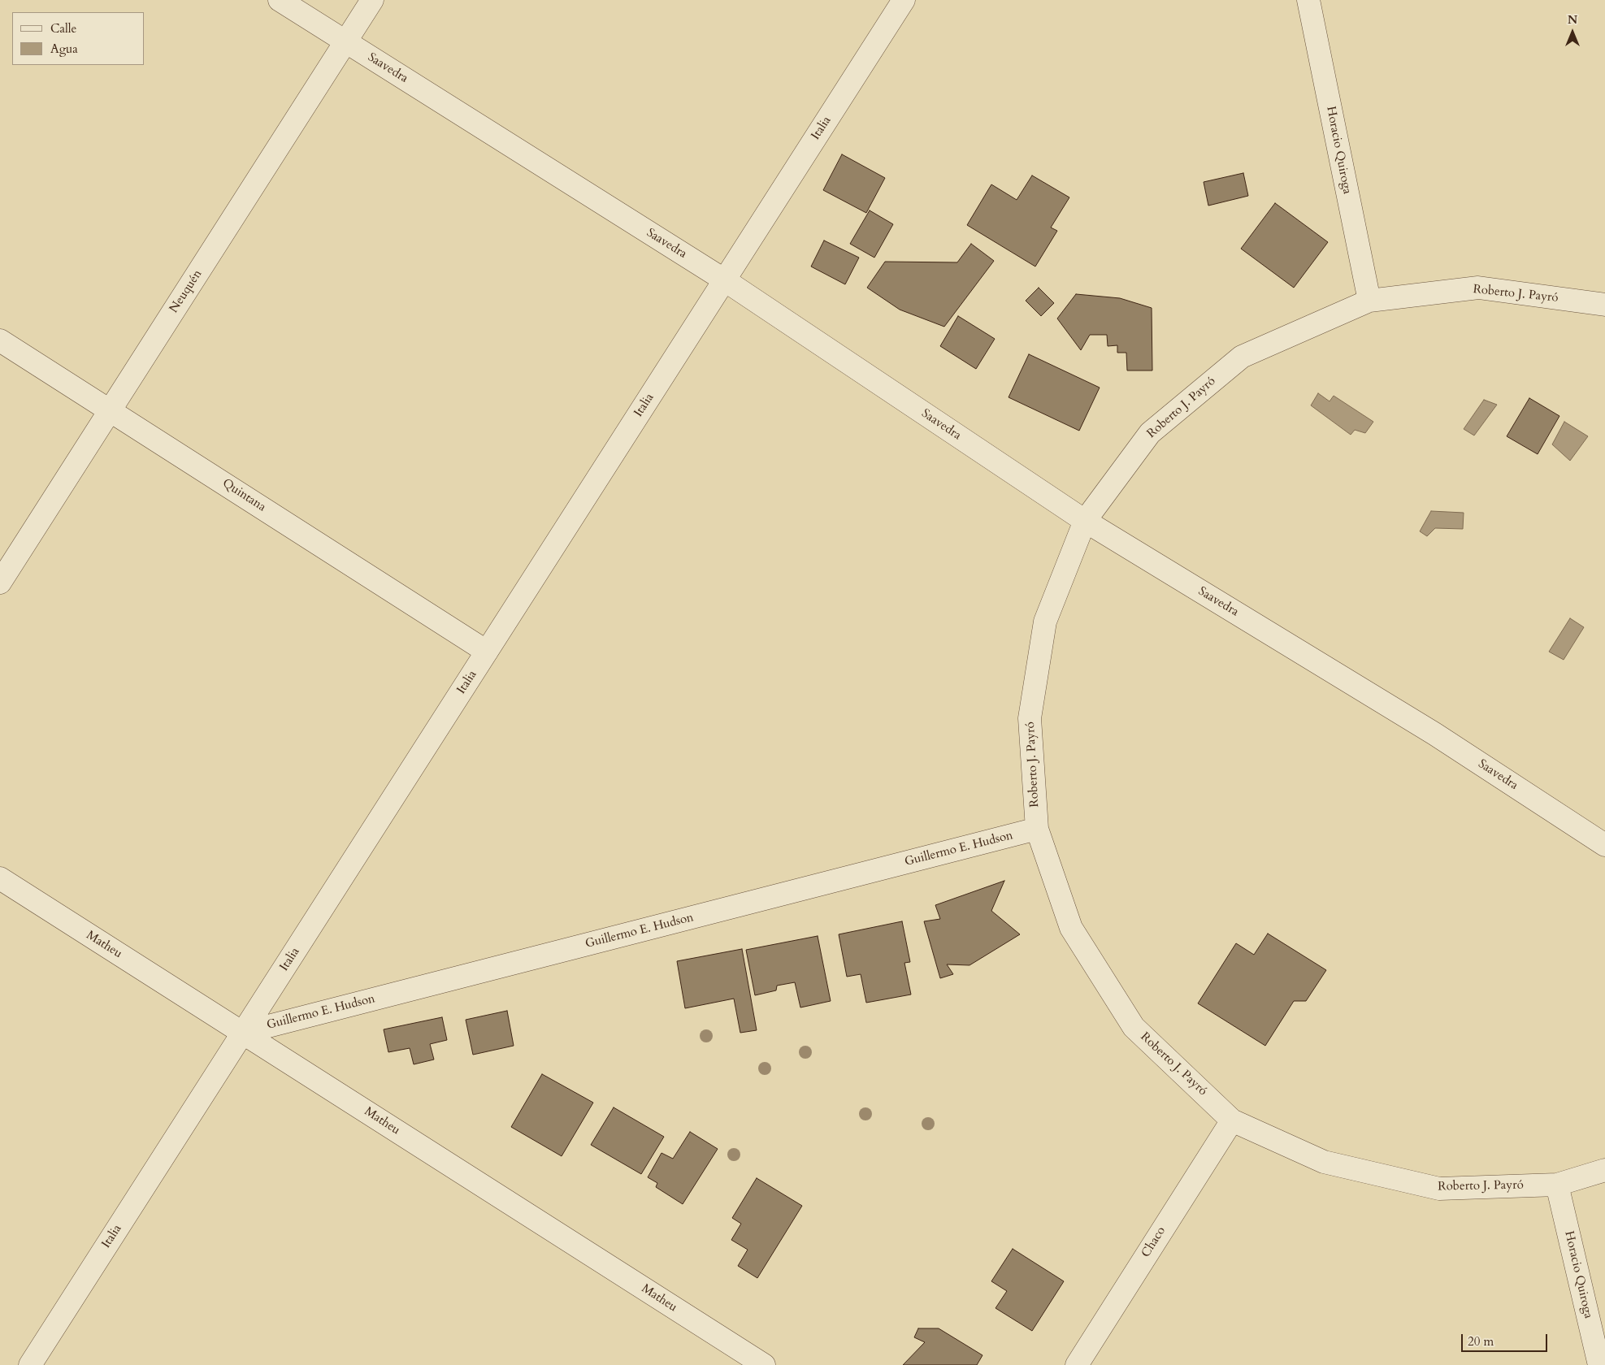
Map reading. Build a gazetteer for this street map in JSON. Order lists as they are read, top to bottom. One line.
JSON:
{"streets":{"street":["Saavedra","Italia","Horacio Quiroga","Neuquén","Roberto J. Payró","Quintana","Guillermo E. Hudson","Matheu","Chaco"]},"crossings":[["Saavedra","Italia"],["Saavedra","Neuquén"],["Saavedra","Roberto J. Payró"],["Italia","Quintana"],["Italia","Guillermo E. Hudson"],["Italia","Matheu"],["Horacio Quiroga","Roberto J. Payró"],["Neuquén","Quintana"],["Roberto J. Payró","Guillermo E. Hudson"],["Roberto J. Payró","Chaco"],["Guillermo E. Hudson","Matheu"]],"legend":["Calle","Agua"],"scale_bar":"20 m","north":"top"}
